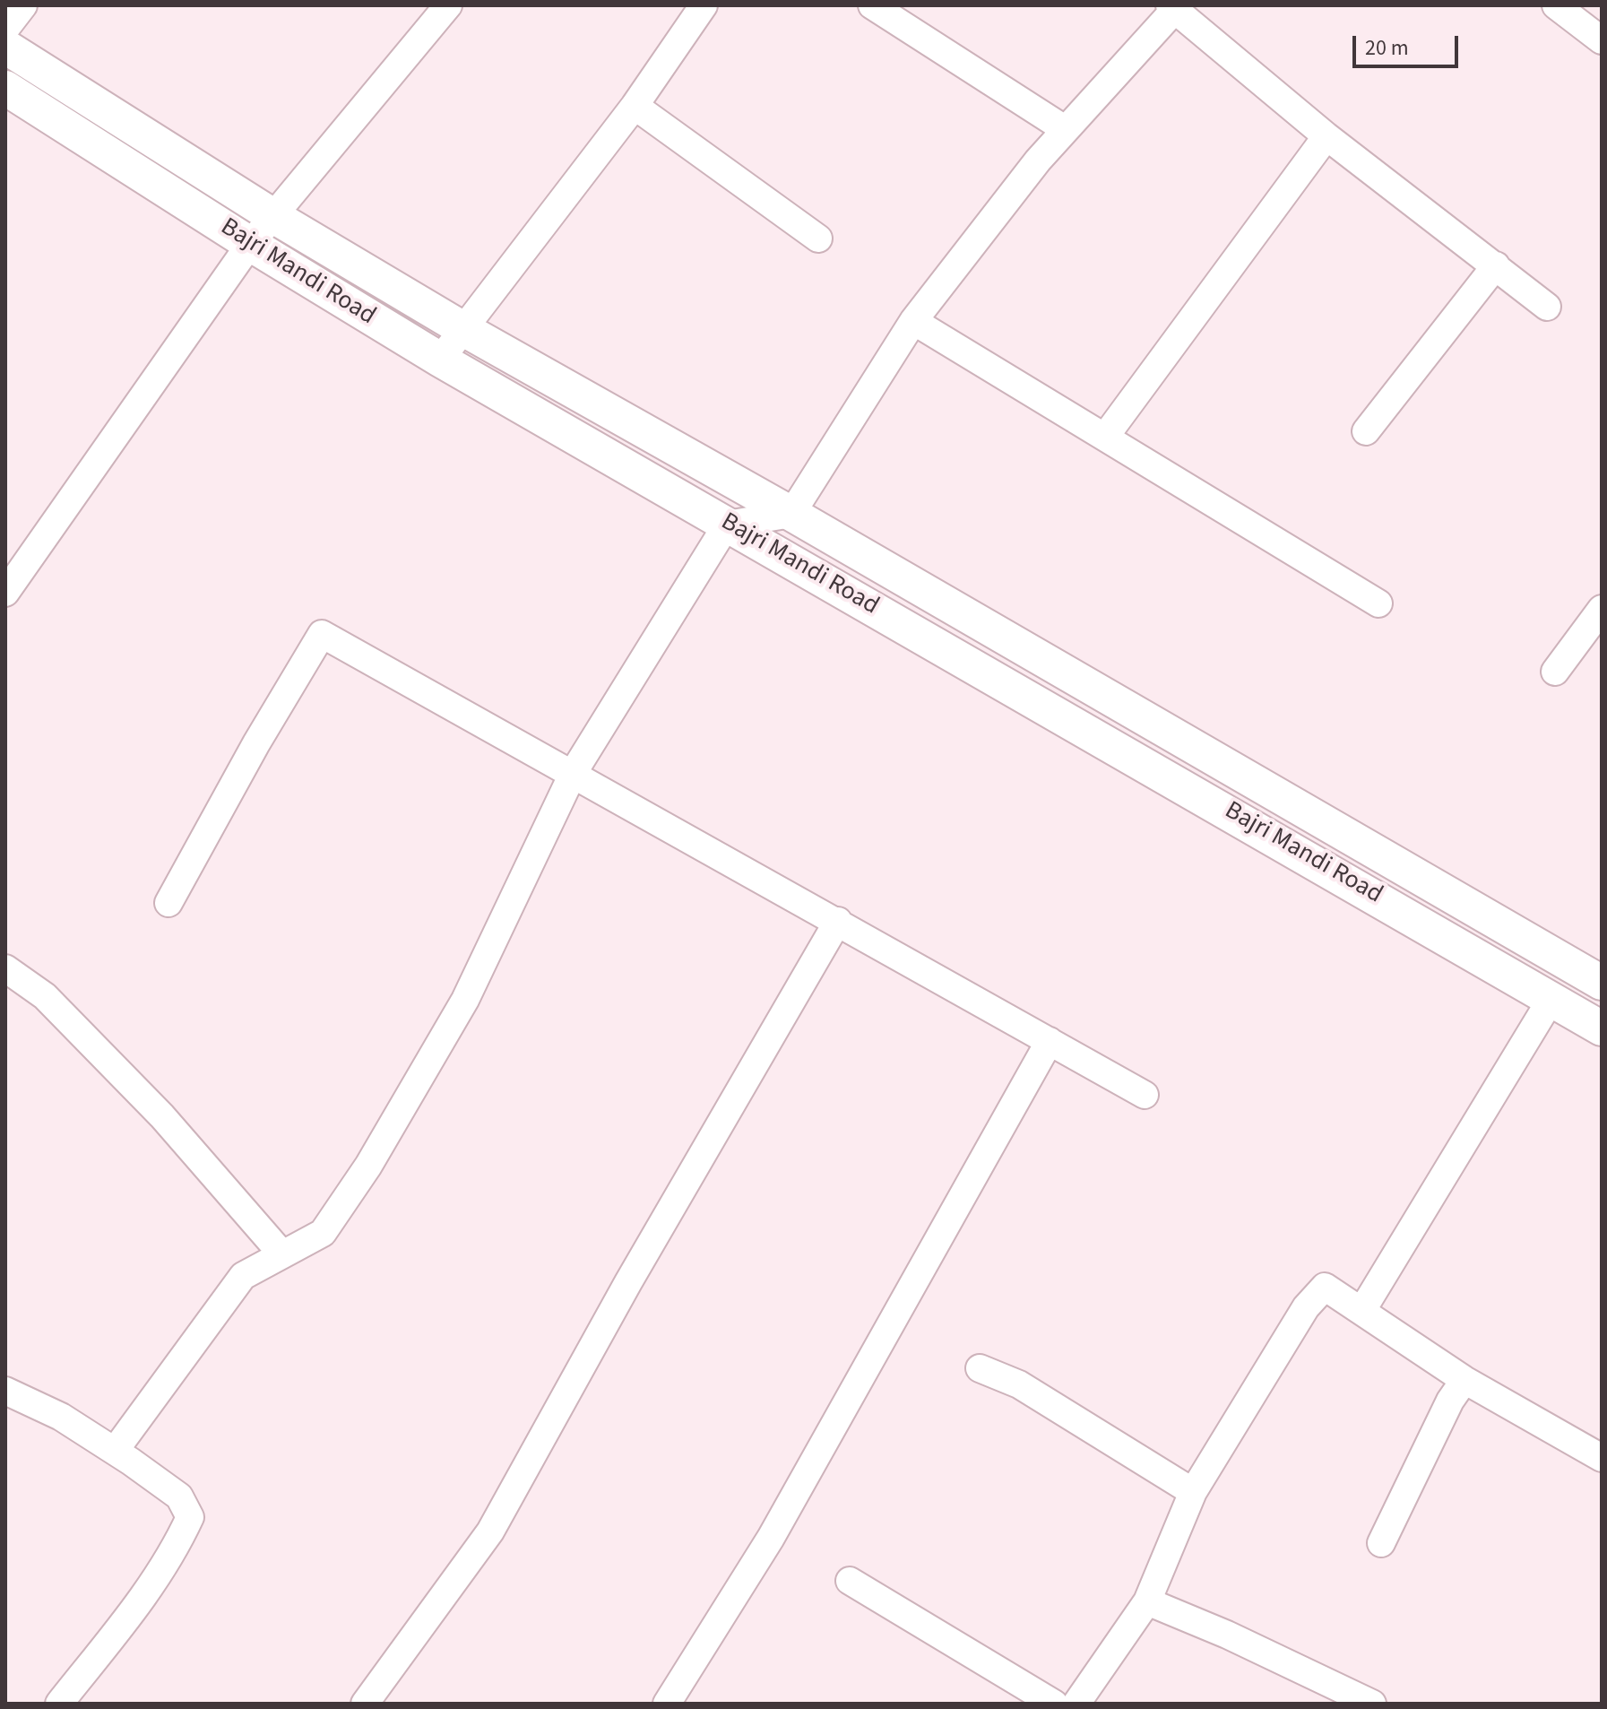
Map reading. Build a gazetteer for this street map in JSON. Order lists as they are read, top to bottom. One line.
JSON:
{"streets":{"street":["Bajri Mandi Road"]},"scale_bar":"20 m"}
